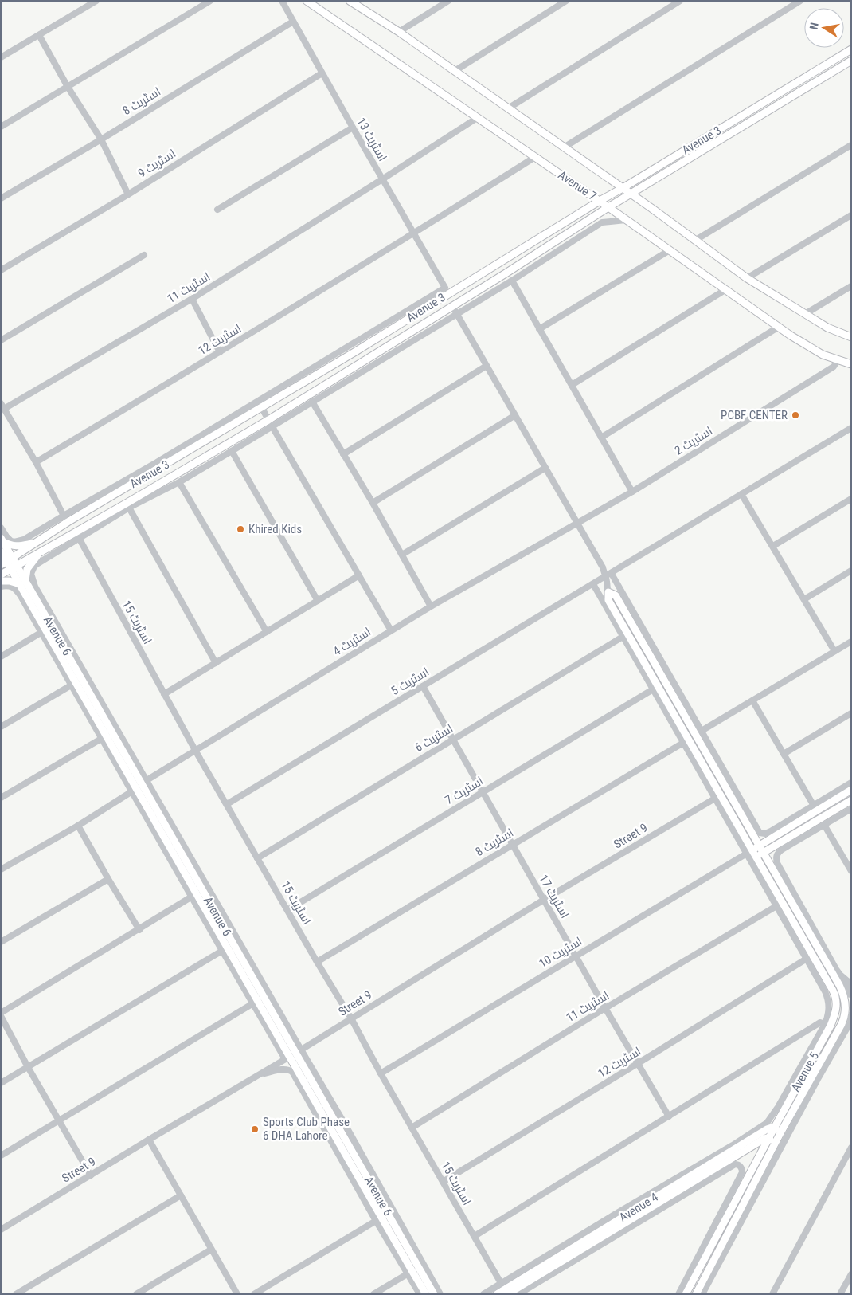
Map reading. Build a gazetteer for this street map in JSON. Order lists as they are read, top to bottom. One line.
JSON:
{"streets":{"main road":["Avenue 3","Avenue 7","Avenue 6","Avenue 5","Avenue 4"],"street":["اسٹریٹ 8","اسٹریٹ 13","اسٹریٹ 9","اسٹریٹ 11","اسٹریٹ 12","اسٹریٹ 2","اسٹریٹ 15","اسٹریٹ 4","اسٹریٹ 5","اسٹریٹ 6","اسٹریٹ 7","Street 9","اسٹریٹ 17","اسٹریٹ 10"]},"crossings":[["اسٹریٹ 8","اسٹریٹ 13"],["اسٹریٹ 8","اسٹریٹ 15"],["اسٹریٹ 8","اسٹریٹ 17"],["اسٹریٹ 13","اسٹریٹ 9"],["اسٹریٹ 13","اسٹریٹ 11"],["اسٹریٹ 13","اسٹریٹ 12"],["Avenue 3","Avenue 7"],["Avenue 3","اسٹریٹ 15"],["Avenue 3","Avenue 6"],["Avenue 7","اسٹریٹ 11"],["Avenue 7","اسٹریٹ 12"],["Avenue 7","اسٹریٹ 2"],["اسٹریٹ 11","اسٹریٹ 15"],["اسٹریٹ 11","اسٹریٹ 17"],["اسٹریٹ 12","اسٹریٹ 15"],["اسٹریٹ 12","اسٹریٹ 17"],["اسٹریٹ 2","اسٹریٹ 4"],["اسٹریٹ 15","اسٹریٹ 4"],["اسٹریٹ 15","اسٹریٹ 5"],["اسٹریٹ 15","اسٹریٹ 6"],["اسٹریٹ 15","اسٹریٹ 7"],["اسٹریٹ 15","Street 9"],["اسٹریٹ 15","اسٹریٹ 10"],["Avenue 6","اسٹریٹ 4"],["Avenue 6","Street 9"],["اسٹریٹ 5","اسٹریٹ 17"],["اسٹریٹ 6","اسٹریٹ 17"],["اسٹریٹ 7","اسٹریٹ 17"],["Street 9","اسٹریٹ 17"],["اسٹریٹ 17","اسٹریٹ 10"],["Avenue 5","Avenue 4"]],"places":["PCBF CENTER","Khired Kids","Sports Club Phase 6 DHA Lahore"],"north":"left"}
